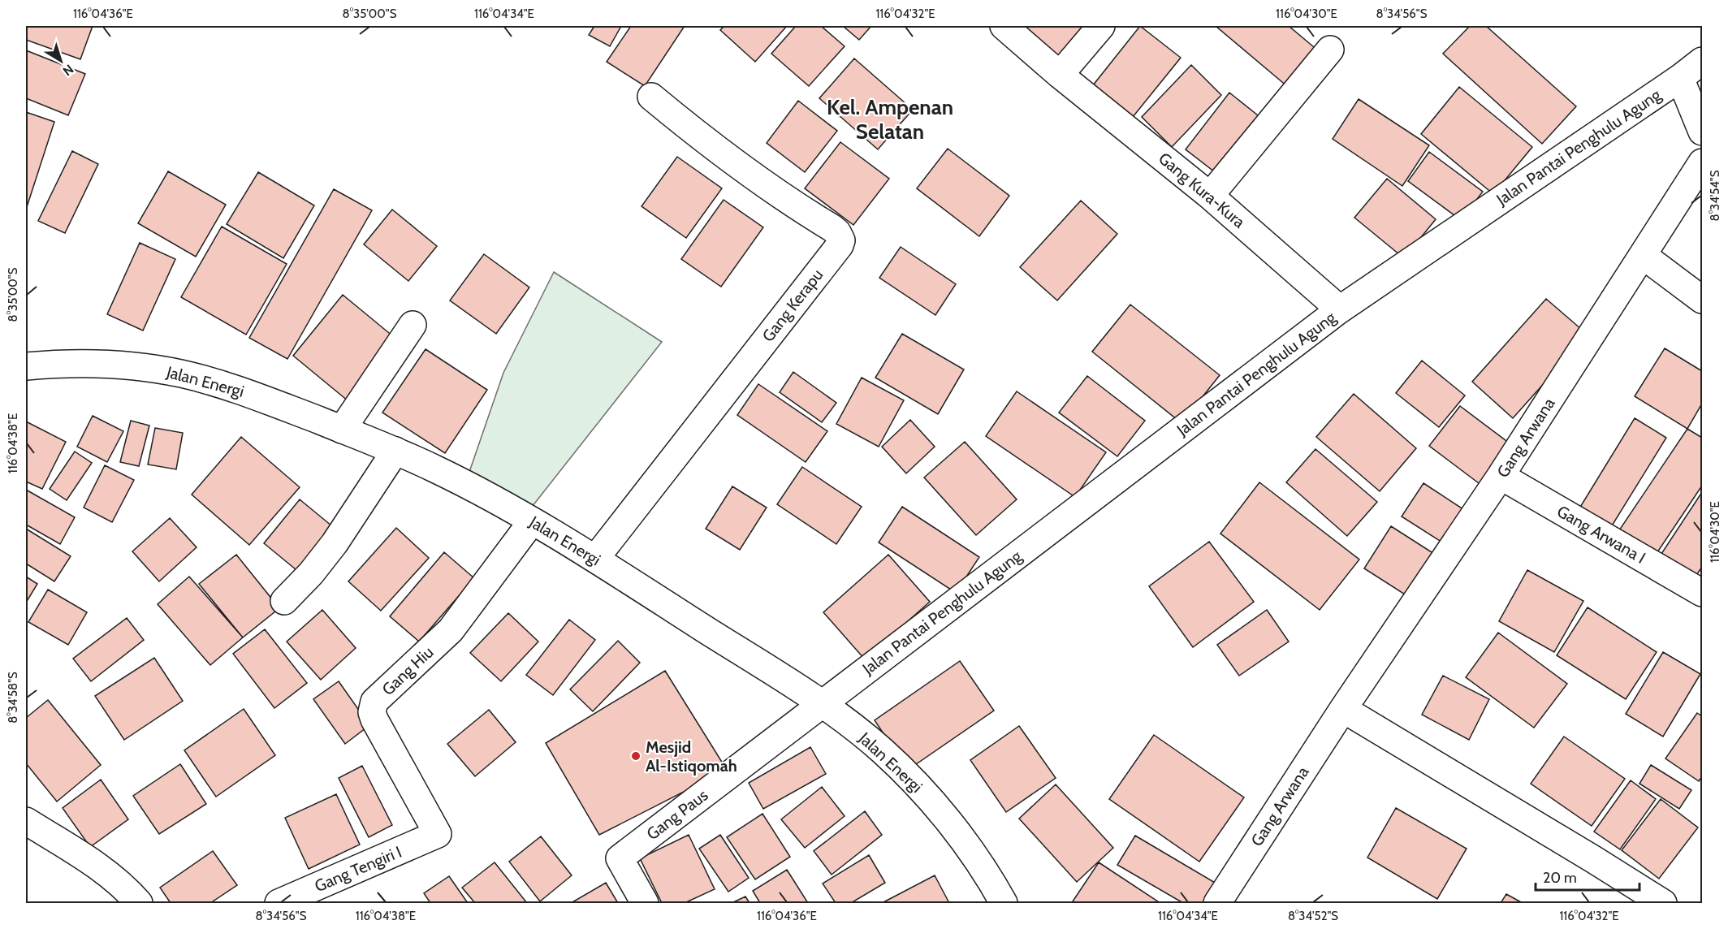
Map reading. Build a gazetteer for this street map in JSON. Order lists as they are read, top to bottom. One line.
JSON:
{"streets":{"main road":["Jalan Pantai Penghulu Agung","Gang Kura-Kura","Gang Kerapu","Jalan Energi","Gang Arwana","Gang Arwana I","Gang Hiu","Gang Paus","Gang Tengiri I"]},"crossings":[["Jalan Pantai Penghulu Agung","Gang Kura-Kura"],["Jalan Pantai Penghulu Agung","Jalan Energi"],["Jalan Pantai Penghulu Agung","Gang Paus"],["Gang Kerapu","Jalan Energi"],["Jalan Energi","Gang Hiu"],["Jalan Energi","Gang Paus"],["Gang Arwana","Gang Arwana I"],["Gang Hiu","Gang Tengiri I"]],"districts":["Kel. Ampenan Selatan"],"places":["Mesjid Al-Istiqomah"],"scale_bar":"20 m","north":"bottom right","coordinates":["116°04'36\"E","8°35'00\"S","116°04'34\"E","116°04'32\"E","116°04'30\"E","8°34'56\"S","8°34'54\"S","116°04'38\"E","8°34'58\"S","8°34'52\"S"]}
